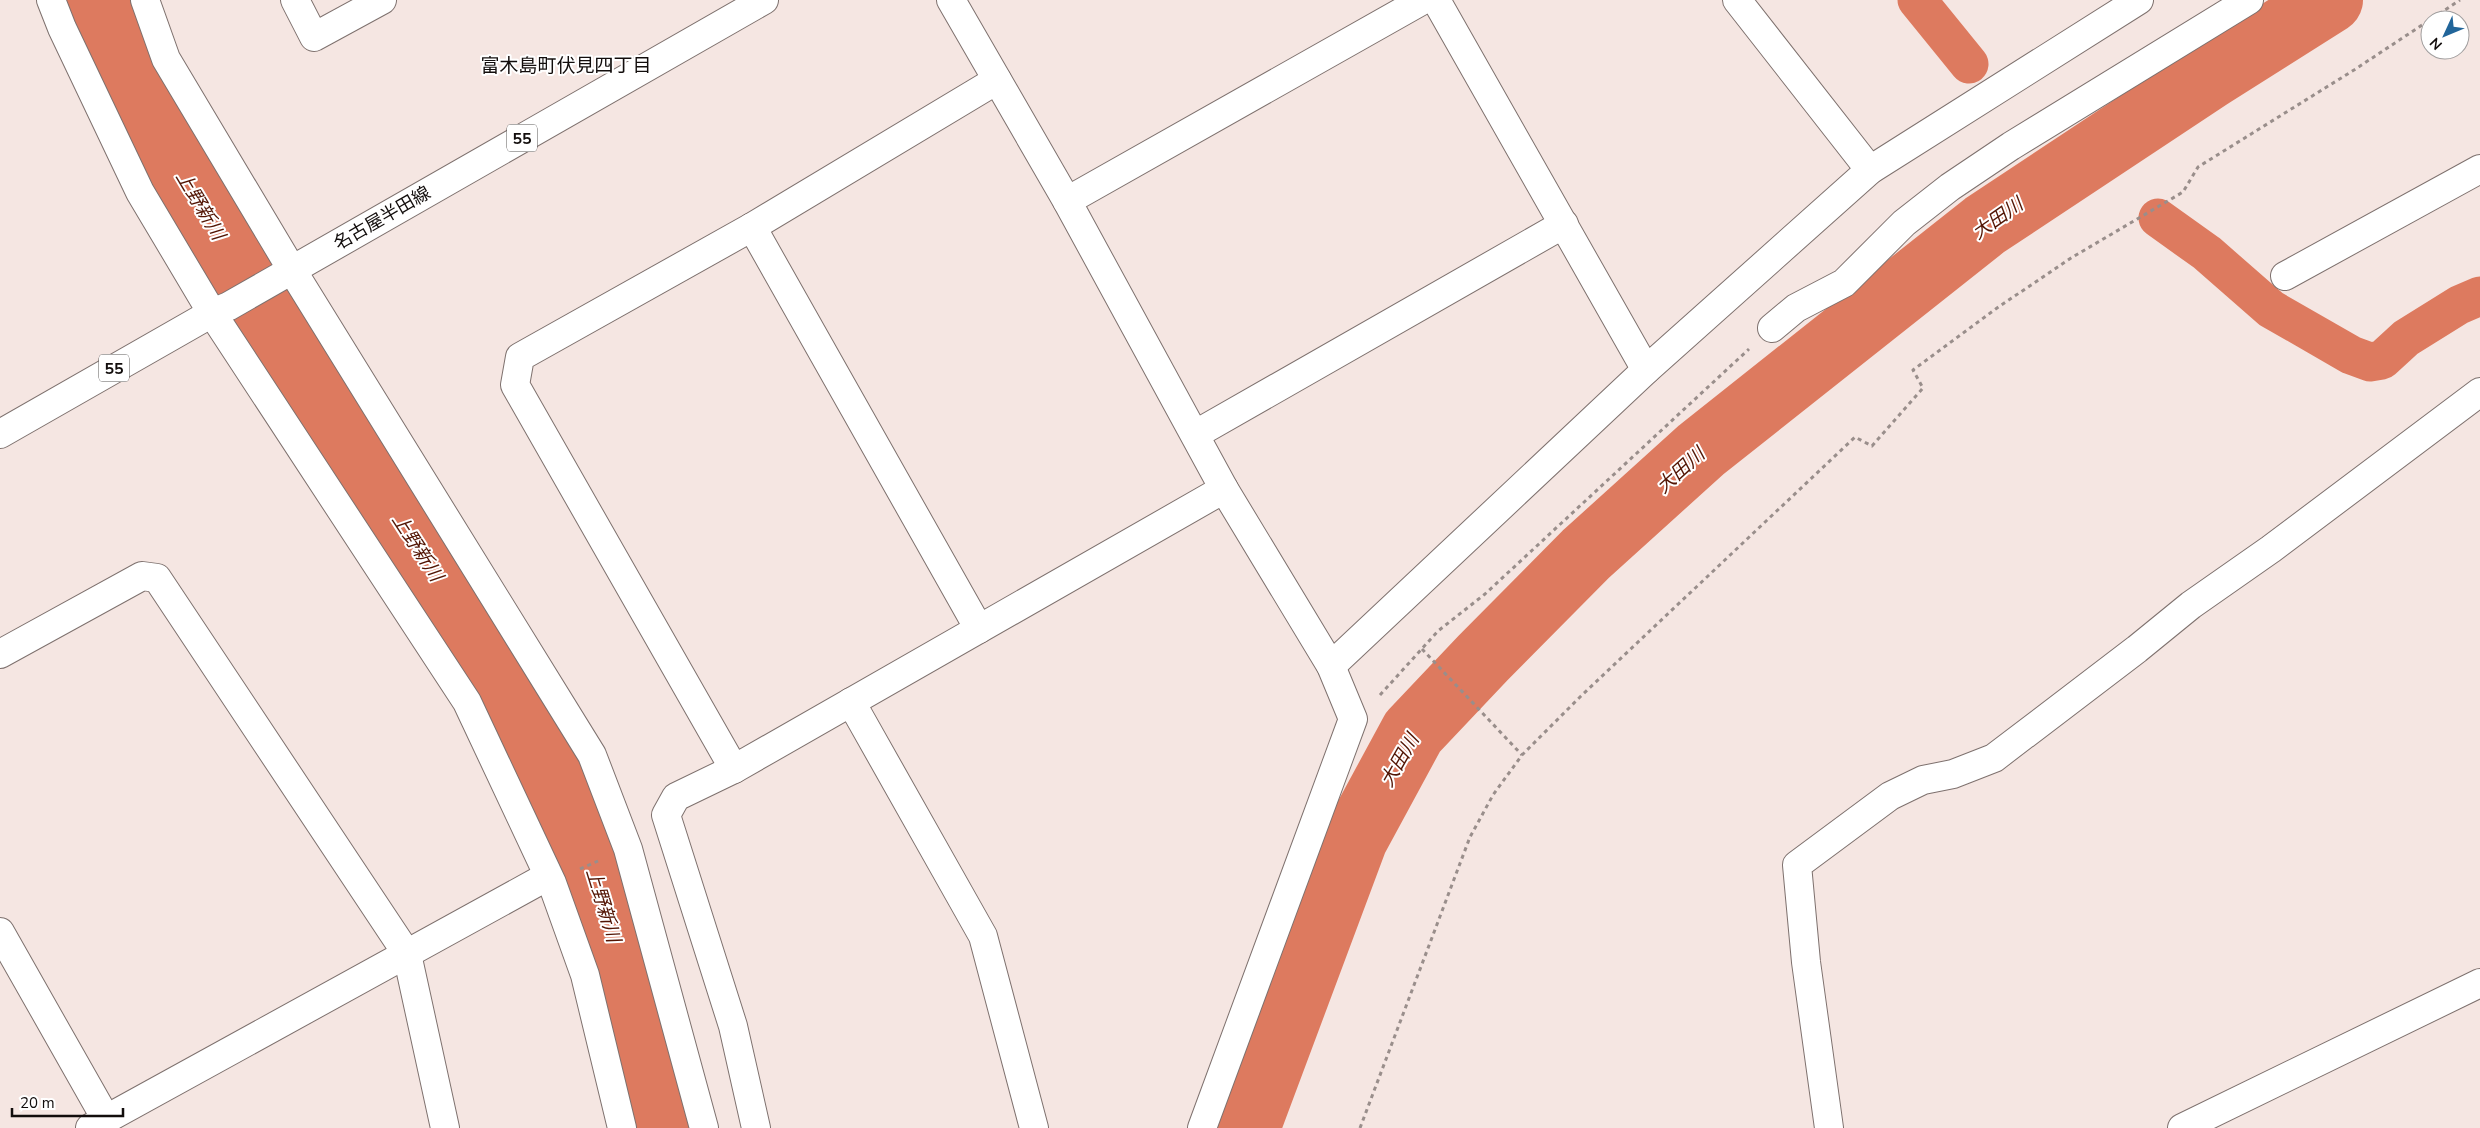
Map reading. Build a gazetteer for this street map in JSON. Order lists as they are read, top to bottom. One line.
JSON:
{"streets":{"street":["55","名古屋半田線"]},"districts":["富木島町伏見四丁目"],"water":["上野新川","大田川"],"scale_bar":"20 m","north":"bottom left"}
